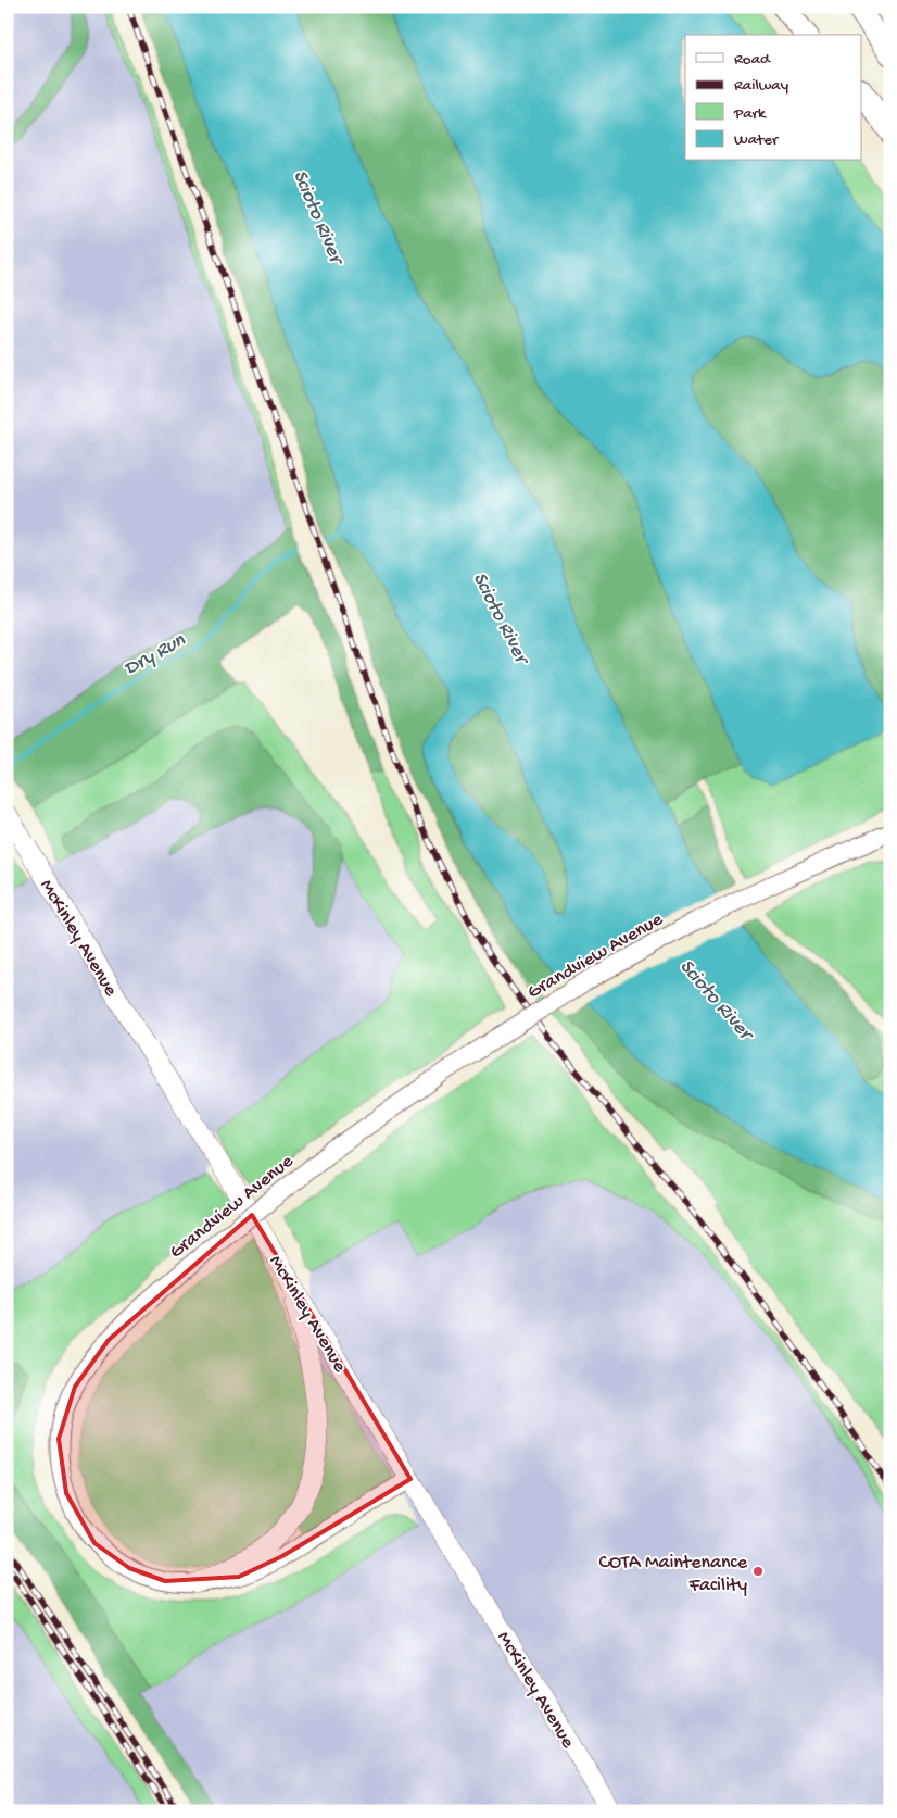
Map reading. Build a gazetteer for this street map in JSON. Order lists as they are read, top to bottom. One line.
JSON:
{"streets":{"main road":["McKinley Avenue","Grandview Avenue"]},"crossings":[["McKinley Avenue","Grandview Avenue"]],"water":["Scioto River","Dry Run"],"places":["COTA Maintenance Facility"],"legend":["Road","Railway","Park","Water"]}
